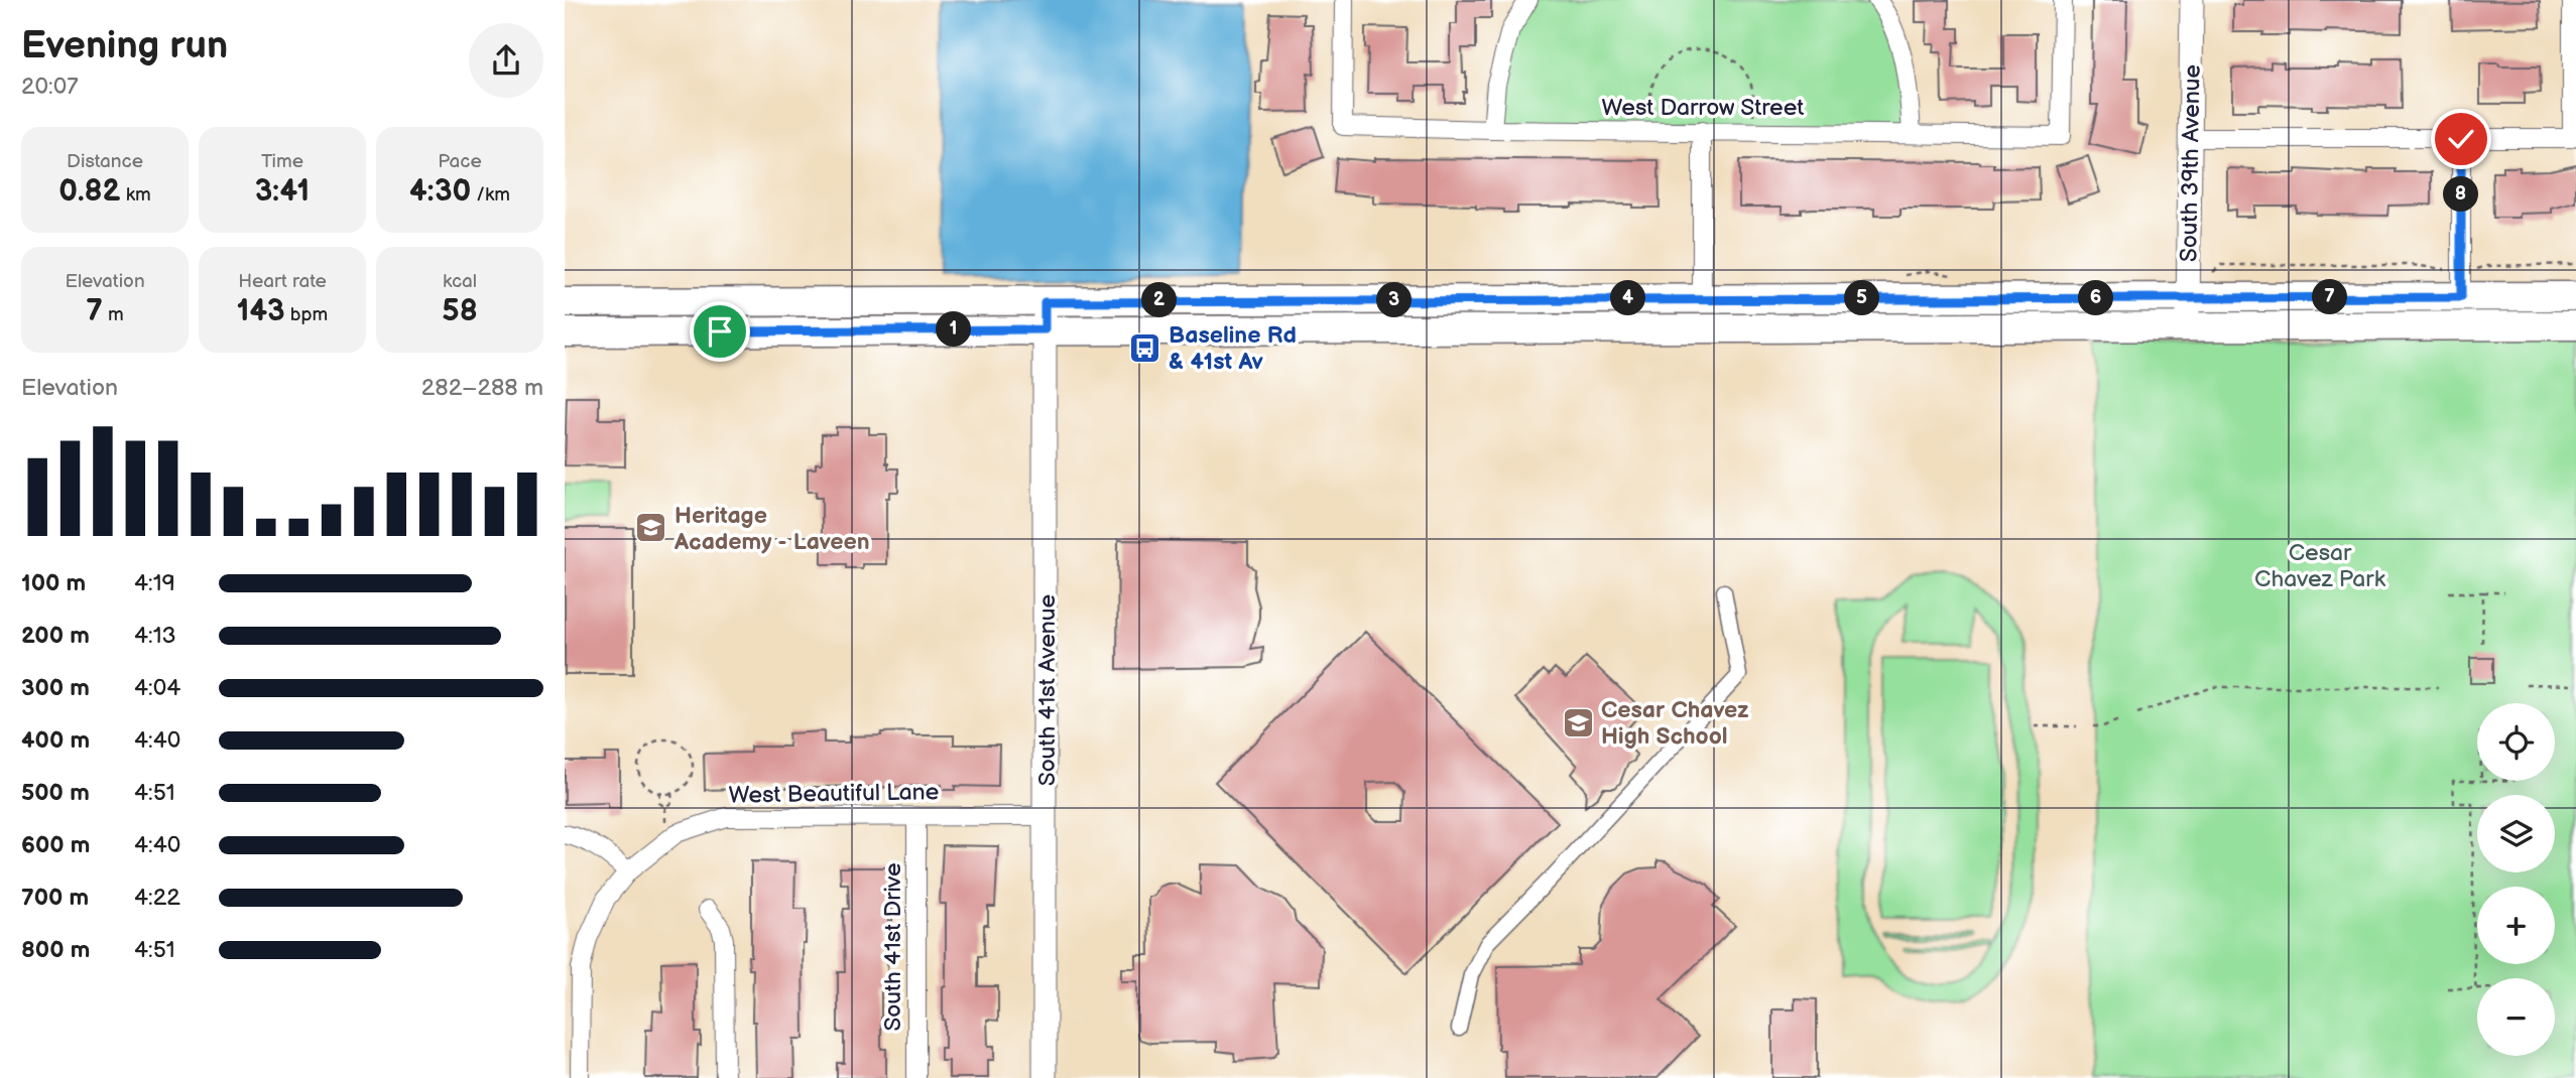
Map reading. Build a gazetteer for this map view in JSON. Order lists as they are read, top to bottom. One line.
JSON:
{"streets":{"street":["West Darrow Street","South 39th Avenue","South 41st Avenue","West Beautiful Lane","South 41st Drive"]},"crossings":[["South 41st Avenue","West Beautiful Lane"],["West Beautiful Lane","South 41st Drive"]],"parks":["Cesar Chavez Park"],"places":{"bus stop":["Baseline Rd & 41st Av"],"school or university":["Heritage Academy - Laveen","Cesar Chavez High School"]},"page":{"heading":["Evening run","20:07"],"stats":[["Distance","0.82 km"],["Time","3:41"],["Pace","4:30 /km"],["Elevation","7 m"],["Heart rate","143 bpm"],["kcal","58"]],"pins":["8","7","4","5","6","2","3","1"],"chart":["Elevation","282–288 m"],"list":[{"name":"100 m","note":"4:19"},{"name":"200 m","note":"4:13"},{"name":"300 m","note":"4:04"},{"name":"400 m","note":"4:40"},{"name":"500 m","note":"4:51"},{"name":"600 m","note":"4:40"},{"name":"700 m","note":"4:22"},{"name":"800 m","note":"4:51"}],"map_buttons":["+","−"]}}
